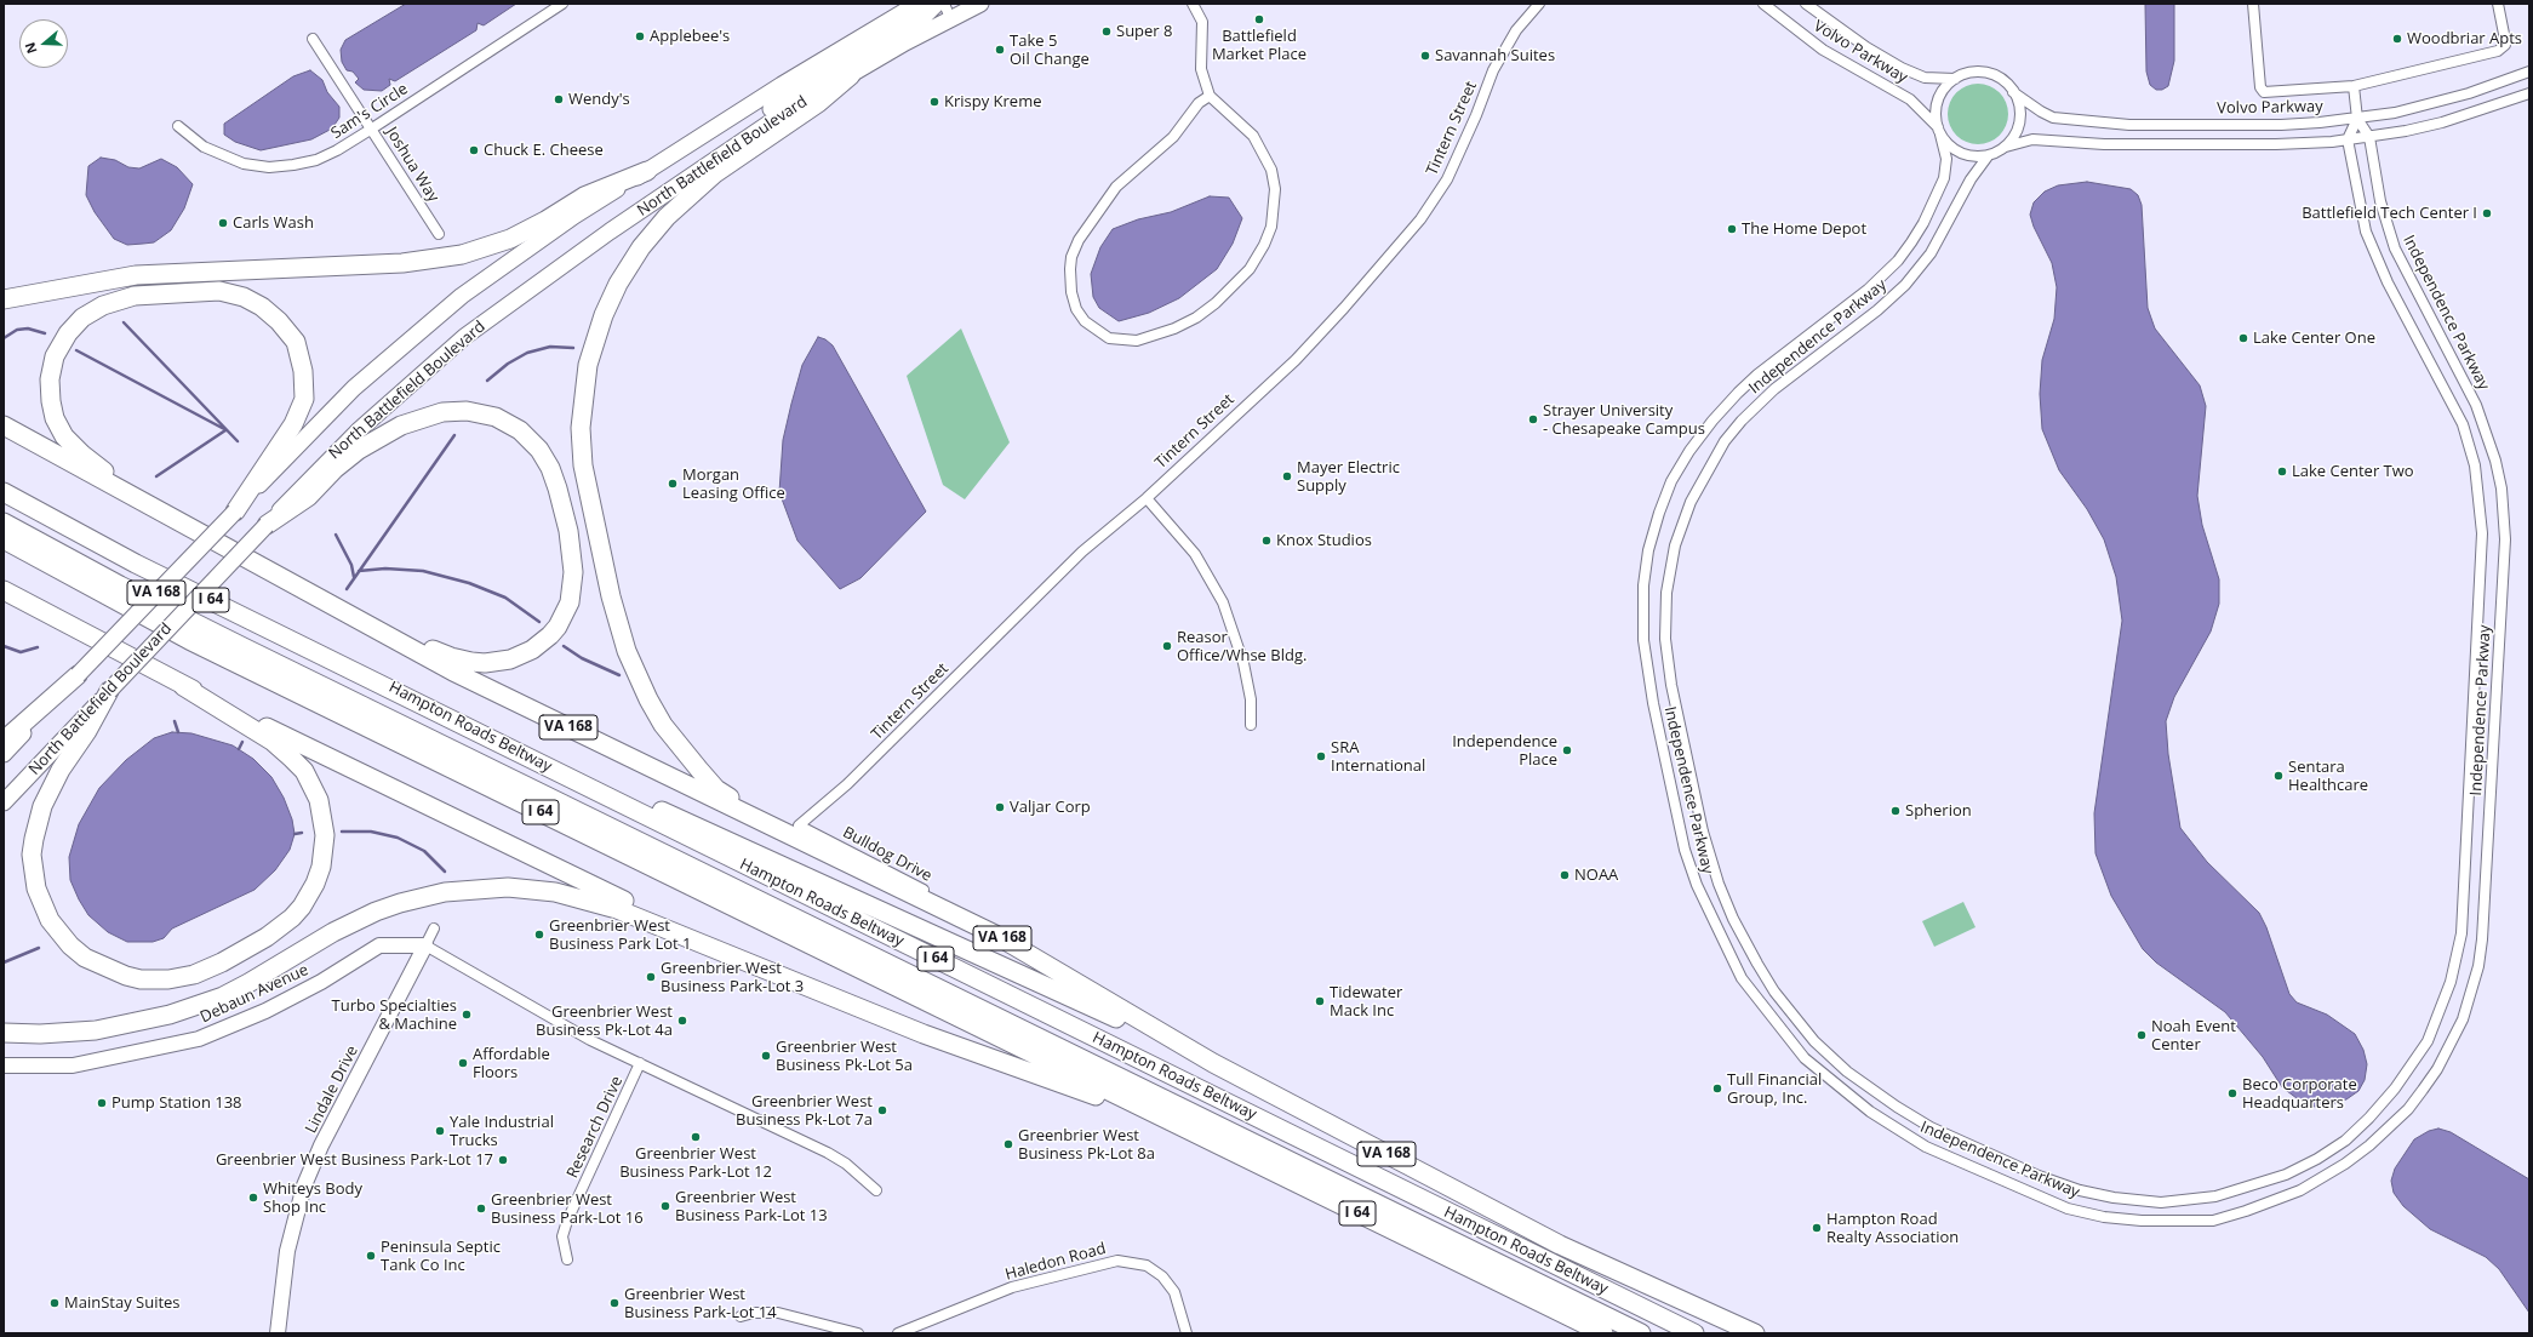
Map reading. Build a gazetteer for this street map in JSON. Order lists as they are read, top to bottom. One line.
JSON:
{"streets":{"highway":["VA 168","I 64","Hampton Roads Beltway"],"main road":["North Battlefield Boulevard"],"street":["Volvo Parkway","Sam's Circle","Tintern Street","Joshua Way","Independence Parkway","Bulldog Drive","Debaun Avenue","Lindale Drive","Research Drive","Haledon Road"]},"crossings":[["Volvo Parkway","Independence Parkway"],["Sam's Circle","Joshua Way"],["Tintern Street","VA 168"],["Tintern Street","Bulldog Drive"],["VA 168","Bulldog Drive"],["Debaun Avenue","Lindale Drive"]],"places":["Battlefield Market Place","Super 8","Applebee's","Woodbriar Apts","Take 5 Oil Change","Savannah Suites","Wendy's","Krispy Kreme","Chuck E. Cheese","Battlefield Tech Center I","Carls Wash","The Home Depot","Lake Center One","Strayer University - Chesapeake Campus","Lake Center Two","Mayer Electric Supply","Morgan Leasing Office","Knox Studios","Reasor Office/Whse Bldg.","Independence Place","SRA International","Sentara Healthcare","Valjar Corp","Spherion","NOAA","Greenbrier West Business Park Lot 1","Greenbrier West Business Park-Lot 3","Tidewater Mack Inc","Turbo Specialties & Machine","Greenbrier West Business Pk-Lot 4a","Noah Event Center","Greenbrier West Business Pk-Lot 5a","Affordable Floors","Tull Financial Group, Inc.","Beco Corporate Headquarters","Pump Station 138","Greenbrier West Business Pk-Lot 7a","Yale Industrial Trucks","Greenbrier West Business Park-Lot 12","Greenbrier West Business Pk-Lot 8a","Greenbrier West Business Park-Lot 17","Whiteys Body Shop Inc","Greenbrier West Business Park-Lot 13","Greenbrier West Business Park-Lot 16","Hampton Road Realty Association","Peninsula Septic Tank Co Inc","MainStay Suites","Greenbrier West Business Park-Lot 14"],"north":"left"}
